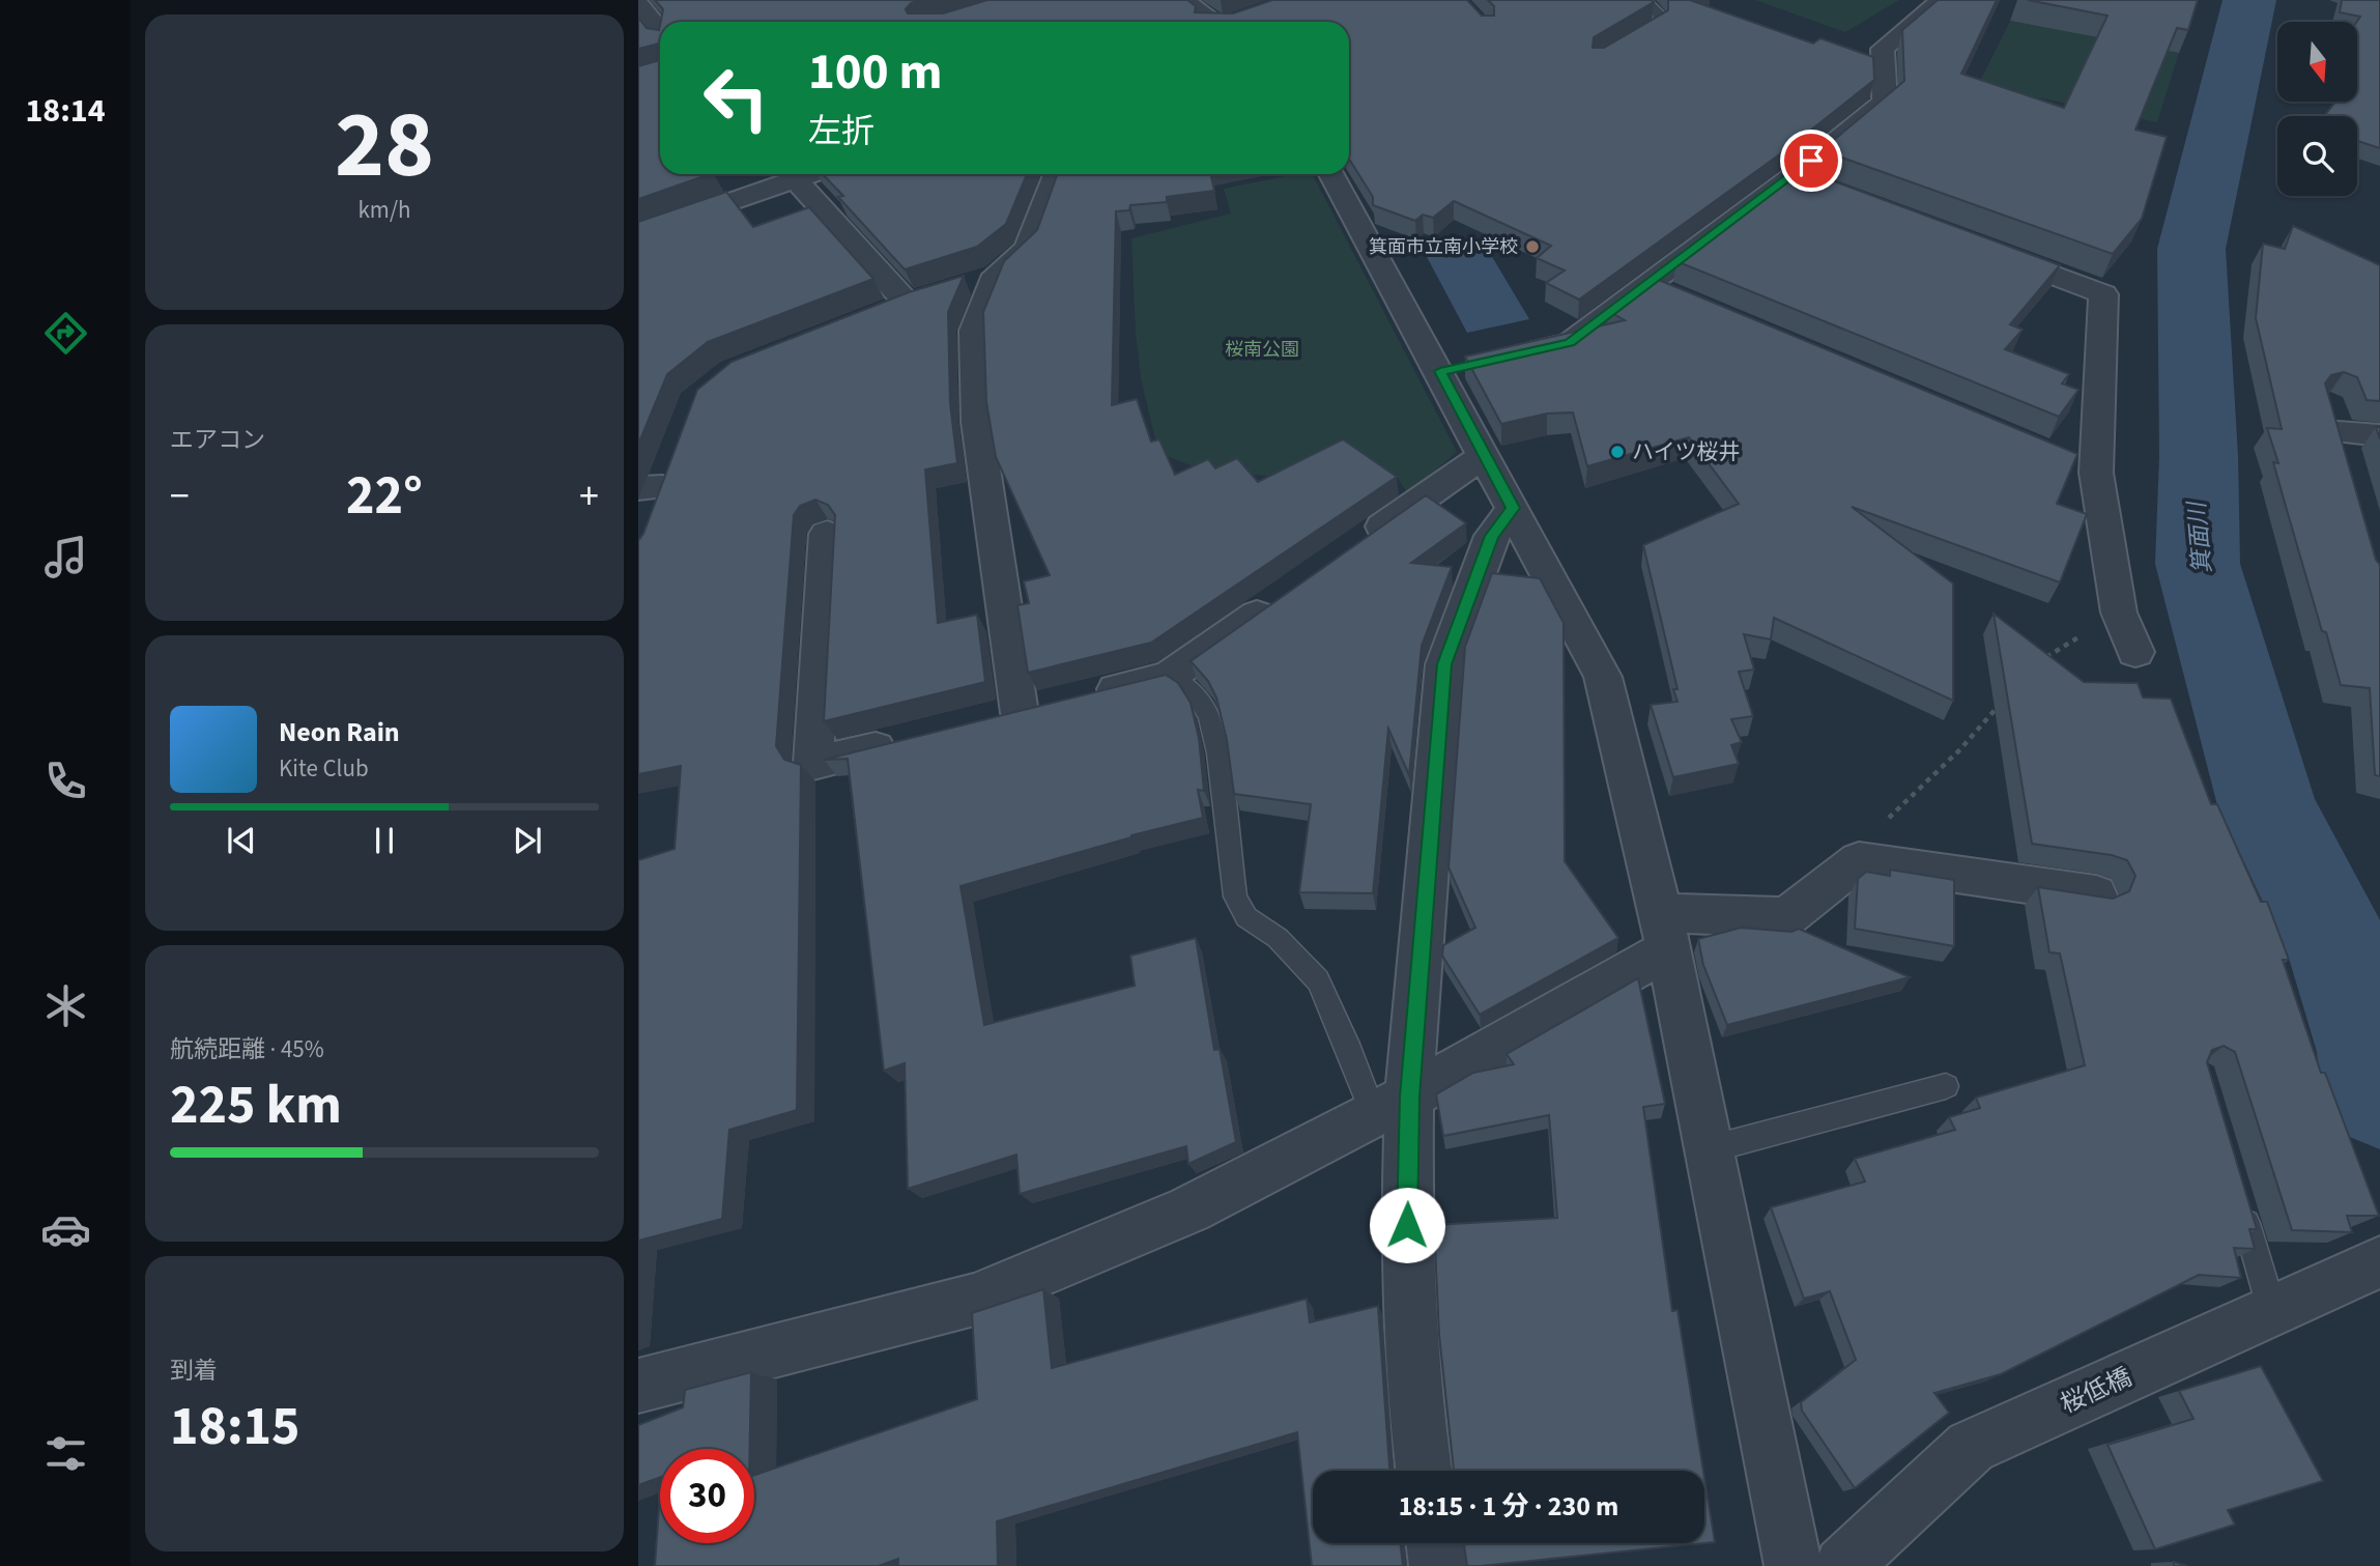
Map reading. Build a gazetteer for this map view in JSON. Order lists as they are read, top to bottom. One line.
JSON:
{"streets":{"street":["桜低橋"]},"water":["箕面川"],"parks":["桜南公園"],"places":["箕面市立南小学校","ハイツ桜井"],"north":"bottom","page":{"tabs":"18:14","tile":[["28","km/h"],"エアコン",["航続距離 · 45%","225 km"],["到着","18:15"]],"turn":["100 m","左折"],"heat":["−","22°","+"],"song":["Neon Rain","Kite Club"],"limit":"30","trip":"18:15 · 1 分 · 230 m"}}
